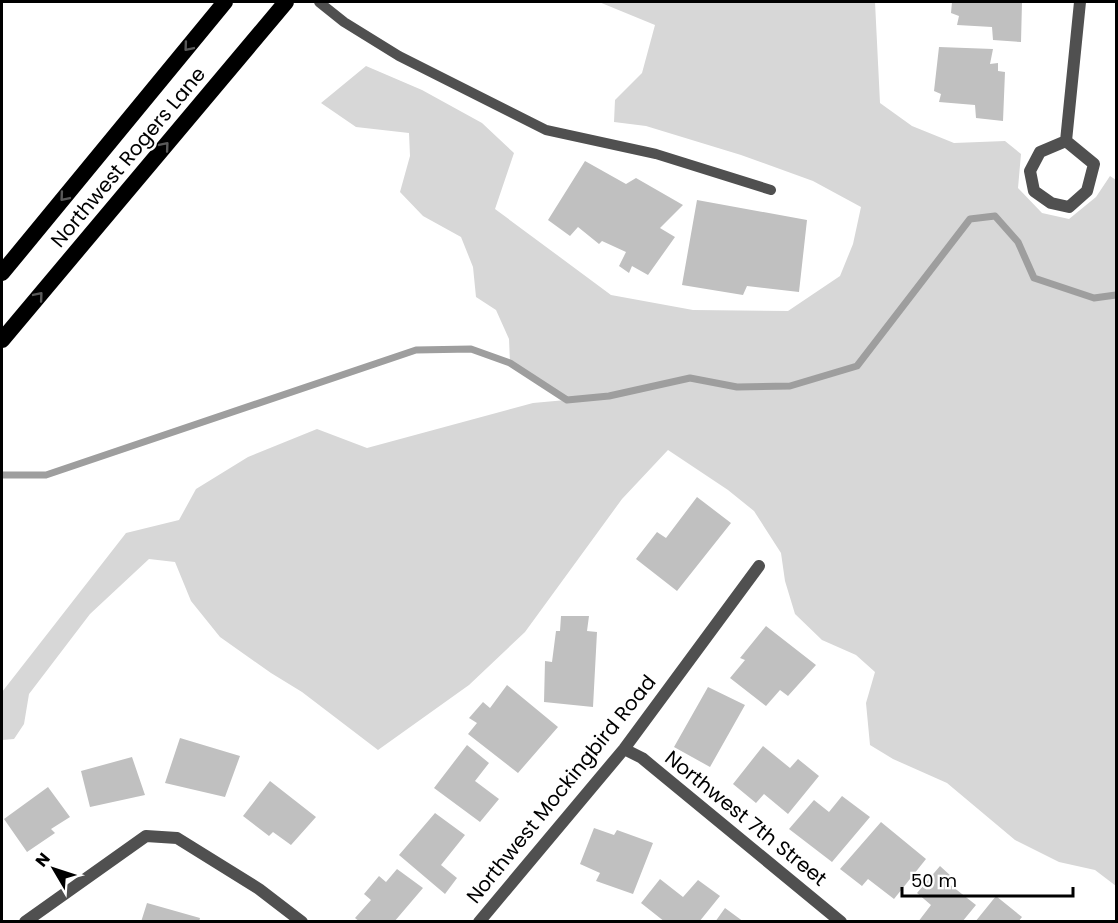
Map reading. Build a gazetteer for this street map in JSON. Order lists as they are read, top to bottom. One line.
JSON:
{"streets":{"highway":["Northwest Rogers Lane"],"street":["Northwest Mockingbird Road","Northwest 7th Street"]},"crossings":[["Northwest Mockingbird Road","Northwest 7th Street"]],"scale_bar":"50 m","north":"top left"}
